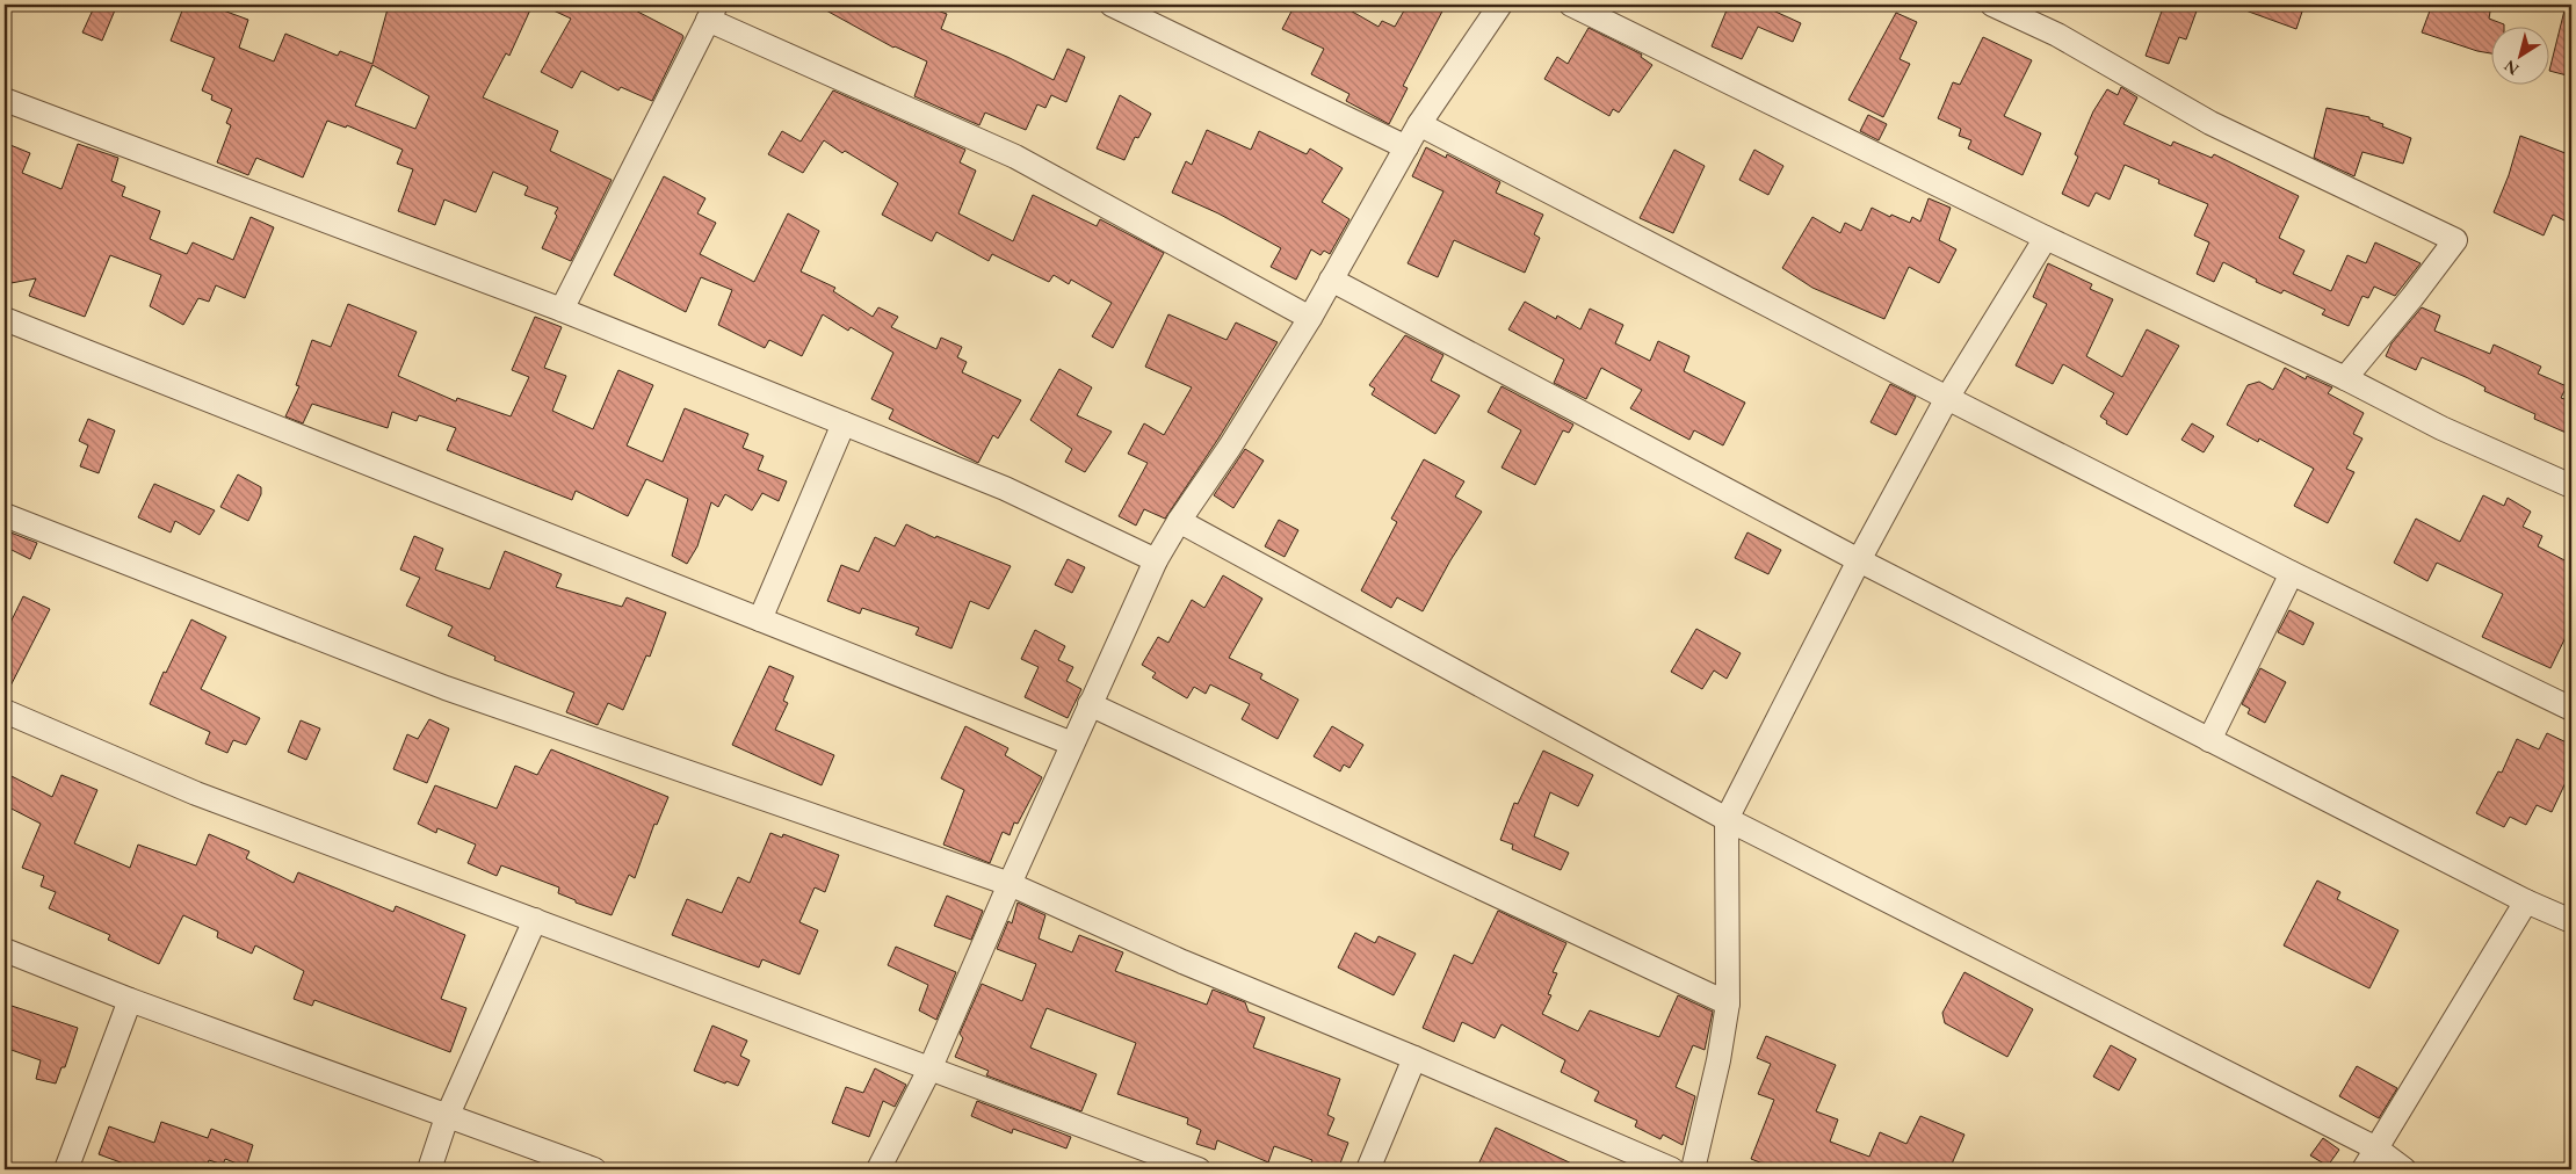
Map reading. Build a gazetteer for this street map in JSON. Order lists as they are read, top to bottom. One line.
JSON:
{"north":"bottom left"}
